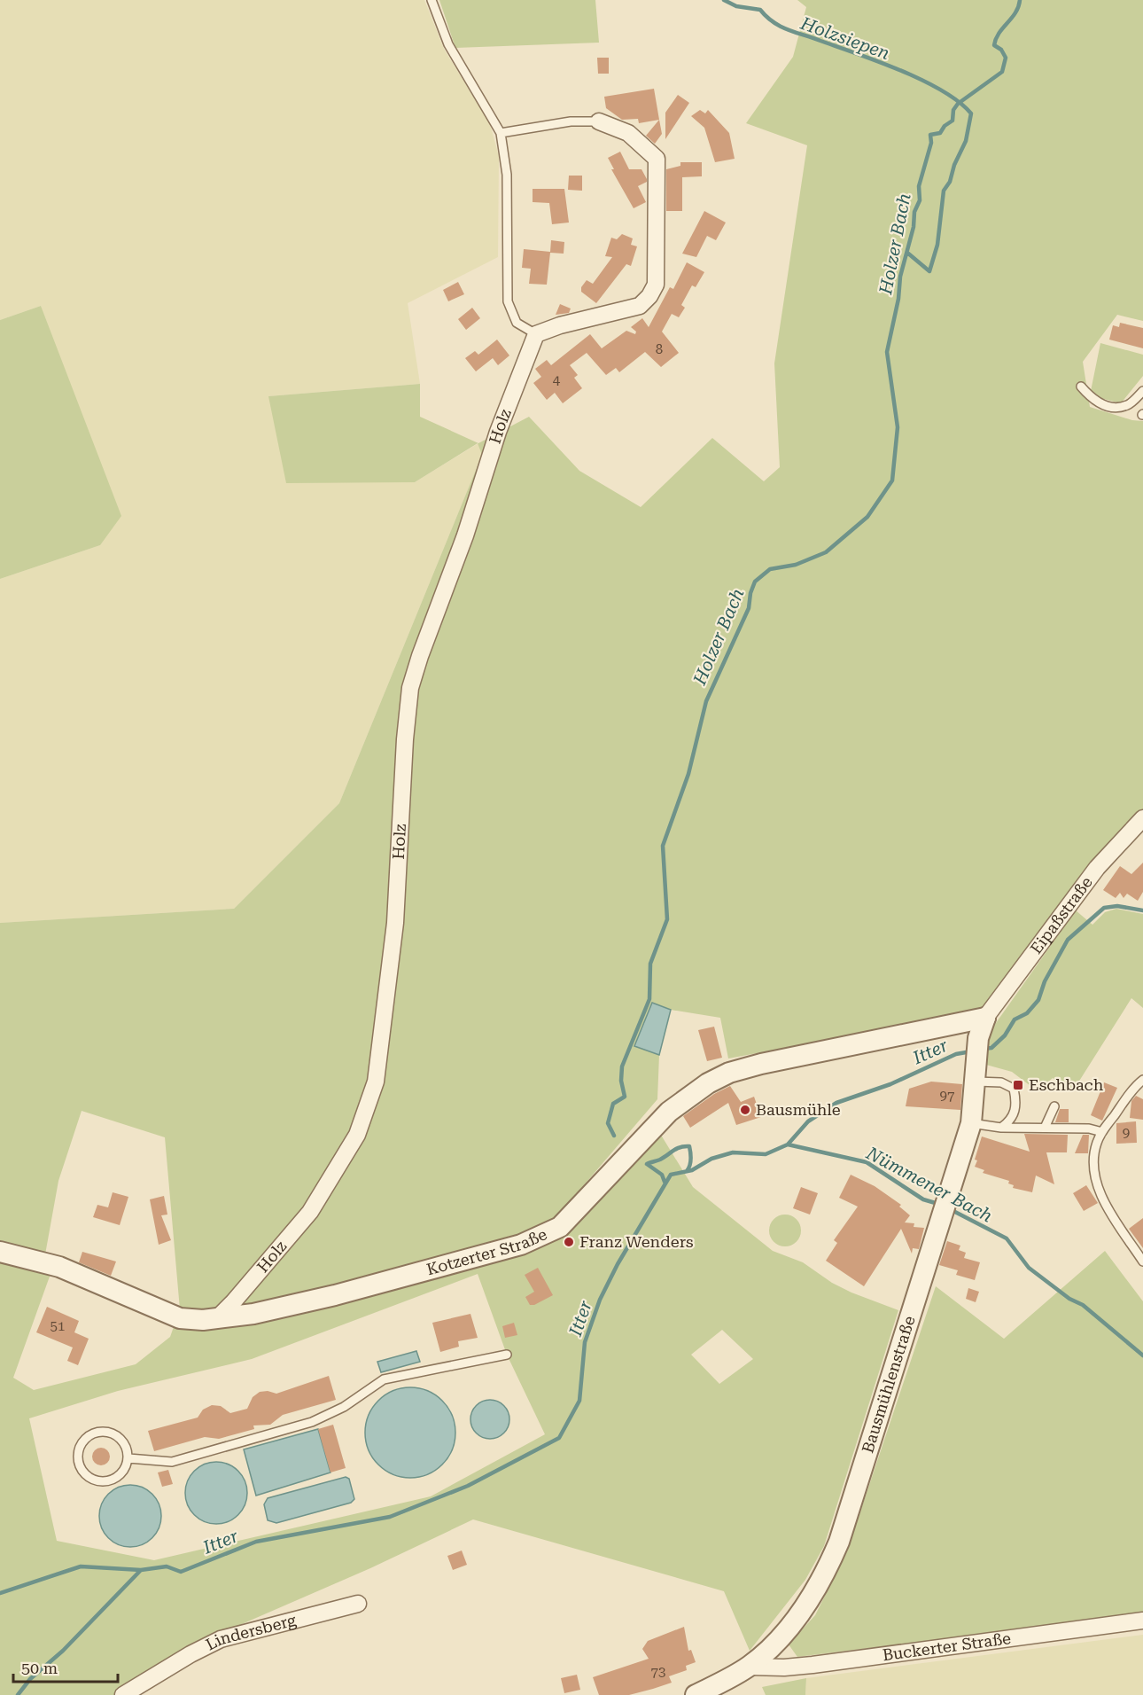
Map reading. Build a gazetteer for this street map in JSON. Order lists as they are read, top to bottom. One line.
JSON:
{"streets":{"street":["Holz","Eipaßstraße","Kotzerter Straße","Bausmühlenstraße","Lindersberg","Buckerter Straße"]},"crossings":[["Holz","Kotzerter Straße"],["Eipaßstraße","Kotzerter Straße"],["Eipaßstraße","Bausmühlenstraße"],["Kotzerter Straße","Bausmühlenstraße"],["Bausmühlenstraße","Buckerter Straße"]],"water":["Holzsiepen","Holzer Bach","Itter","Nümmener Bach"],"places":{"transit":["Eschbach"],"other":["Bausmühle","Franz Wenders"]},"house_numbers":["8","4","97","9","51","73"],"scale_bar":"50 m"}
